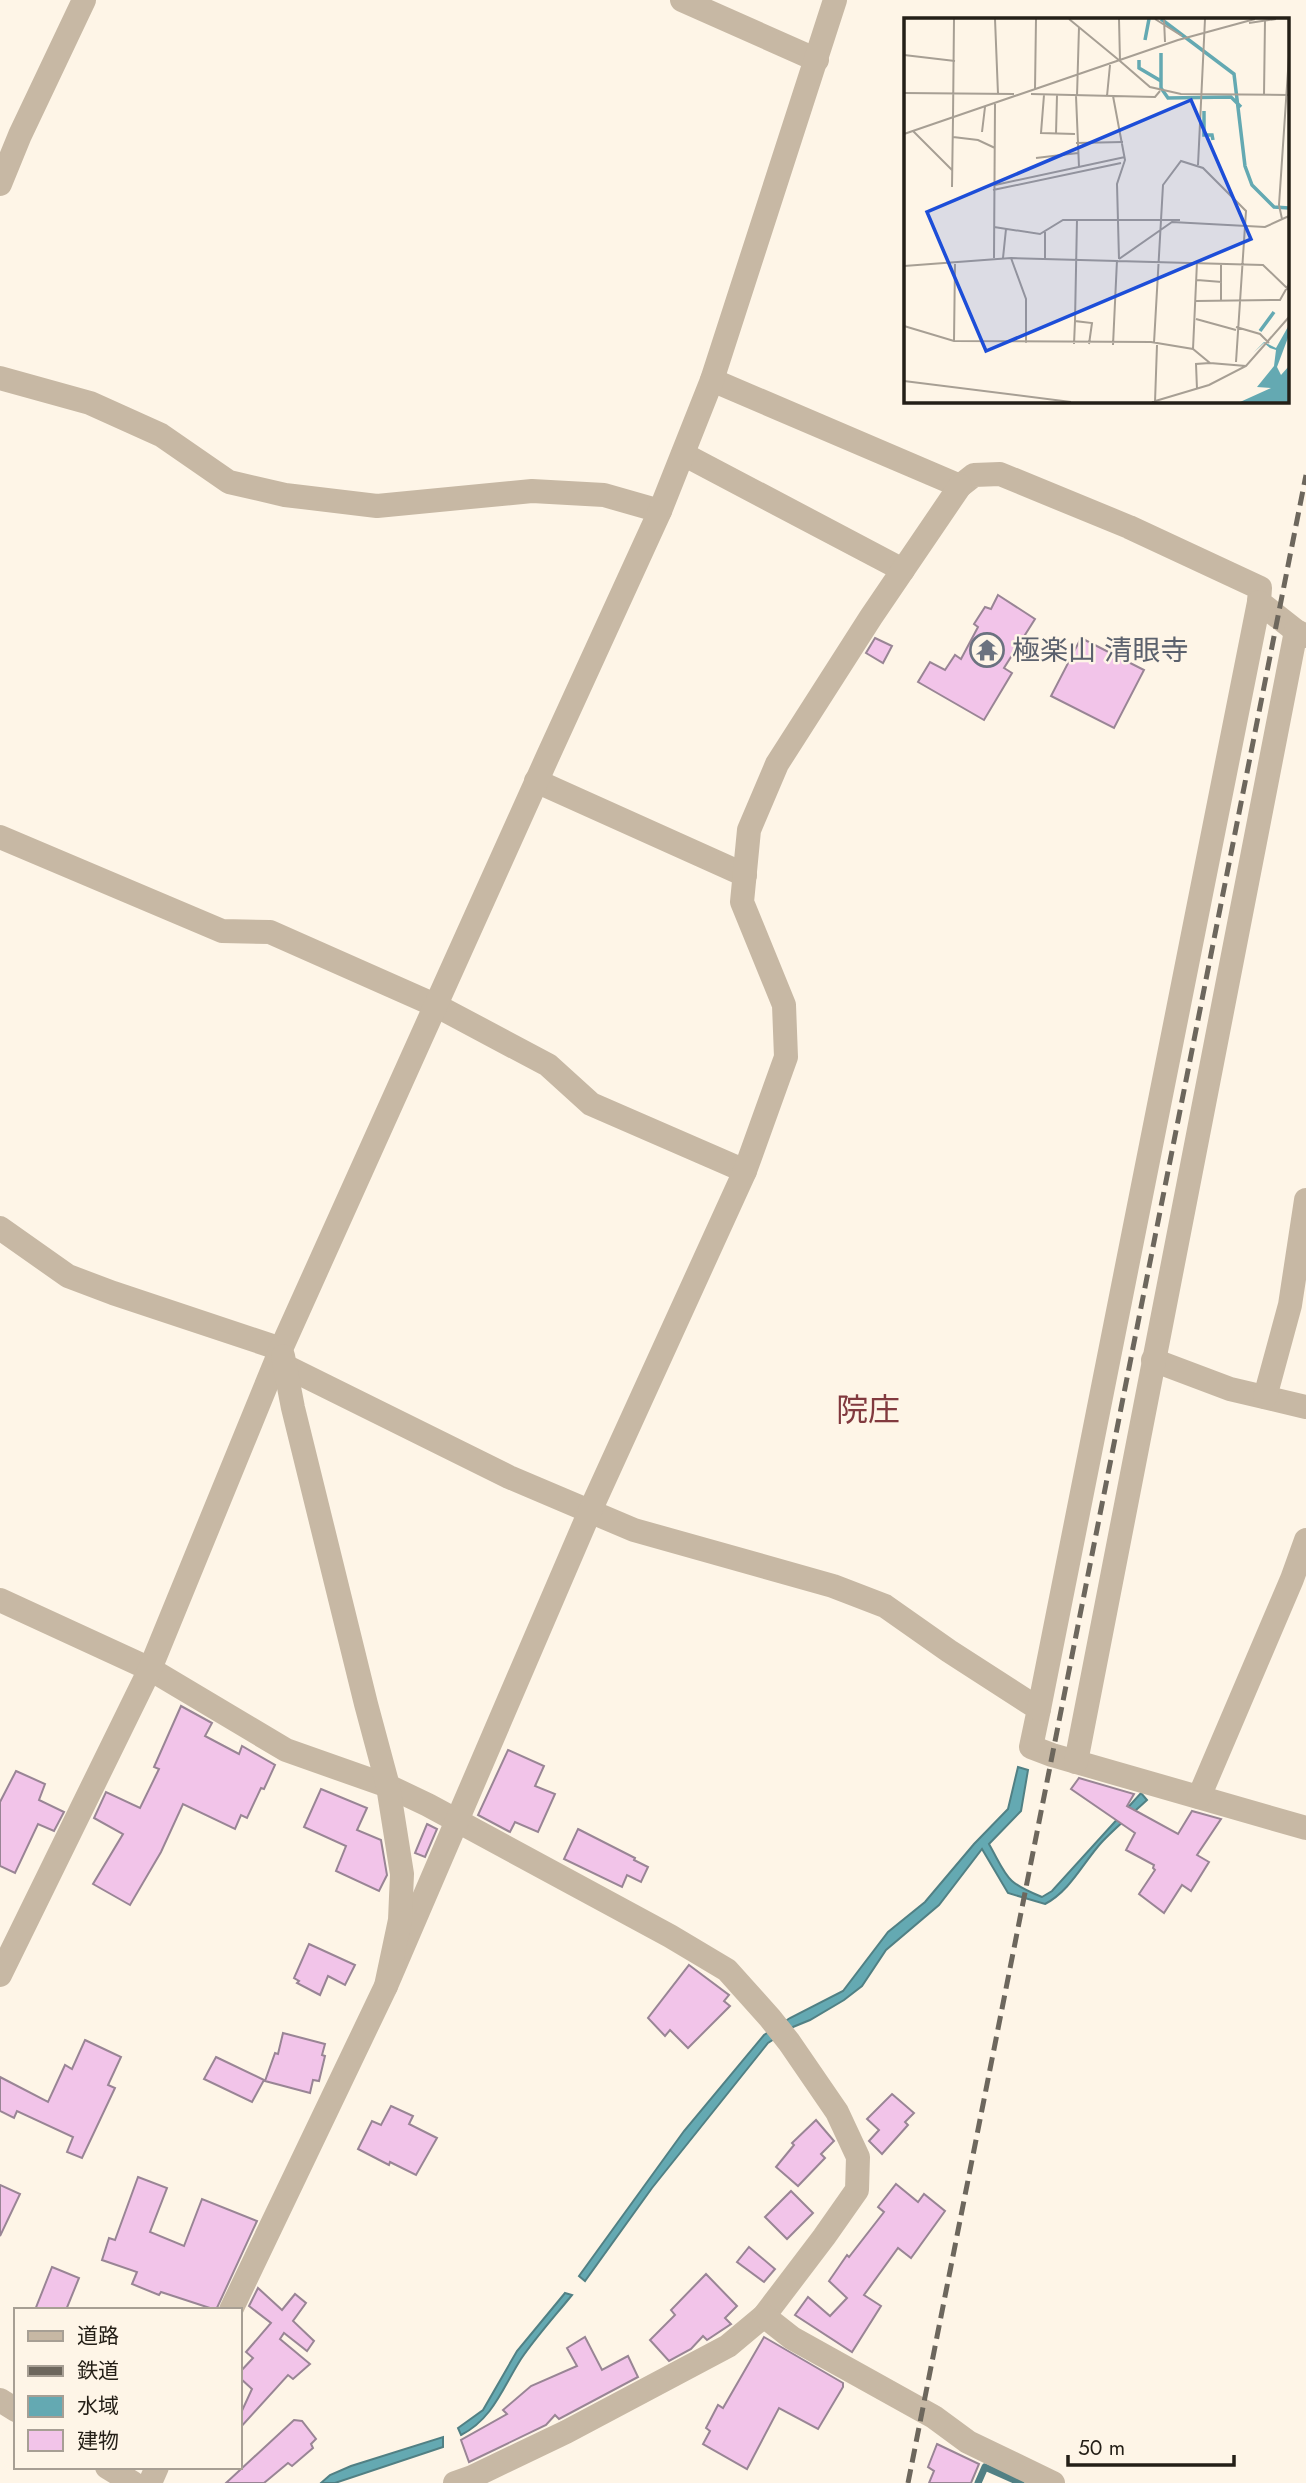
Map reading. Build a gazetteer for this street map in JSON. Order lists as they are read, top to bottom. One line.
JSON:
{"districts":["院庄"],"places":{"temple":["極楽山 清眼寺"]},"legend":["道路","鉄道","水域","建物"],"scale_bar":"50 m"}
